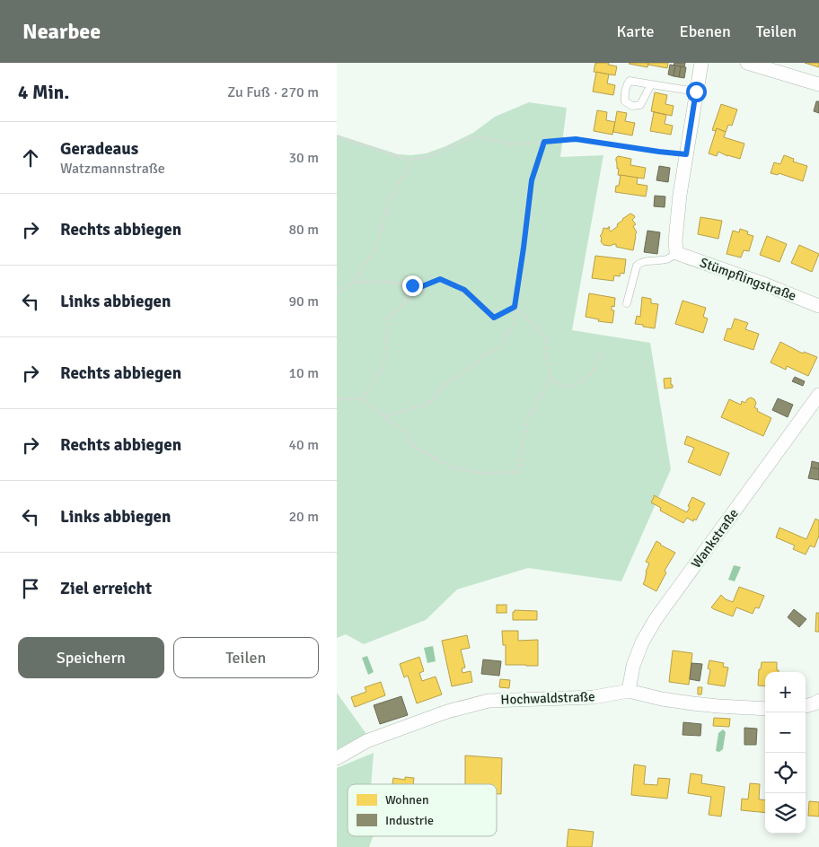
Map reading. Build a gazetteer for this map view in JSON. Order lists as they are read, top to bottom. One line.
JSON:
{"streets":{"street":["Stümpflingstraße","Wankstraße","Hochwaldstraße"]},"crossings":[["Wankstraße","Hochwaldstraße"]],"legend":["Wohnen","Industrie"],"page":{"header":"Nearbee","nav":["Karte","Ebenen","Teilen"],"heading":["4 Min.","Zu Fuß · 270 m"],"list":[["Geradeaus","Watzmannstraße","30 m"],["Rechts abbiegen","80 m"],["Links abbiegen","90 m"],["Rechts abbiegen","10 m"],["Rechts abbiegen","40 m"],["Links abbiegen","20 m"],"Ziel erreicht"],"buttons":["Speichern","Teilen"],"map_buttons":["+","−"]}}
